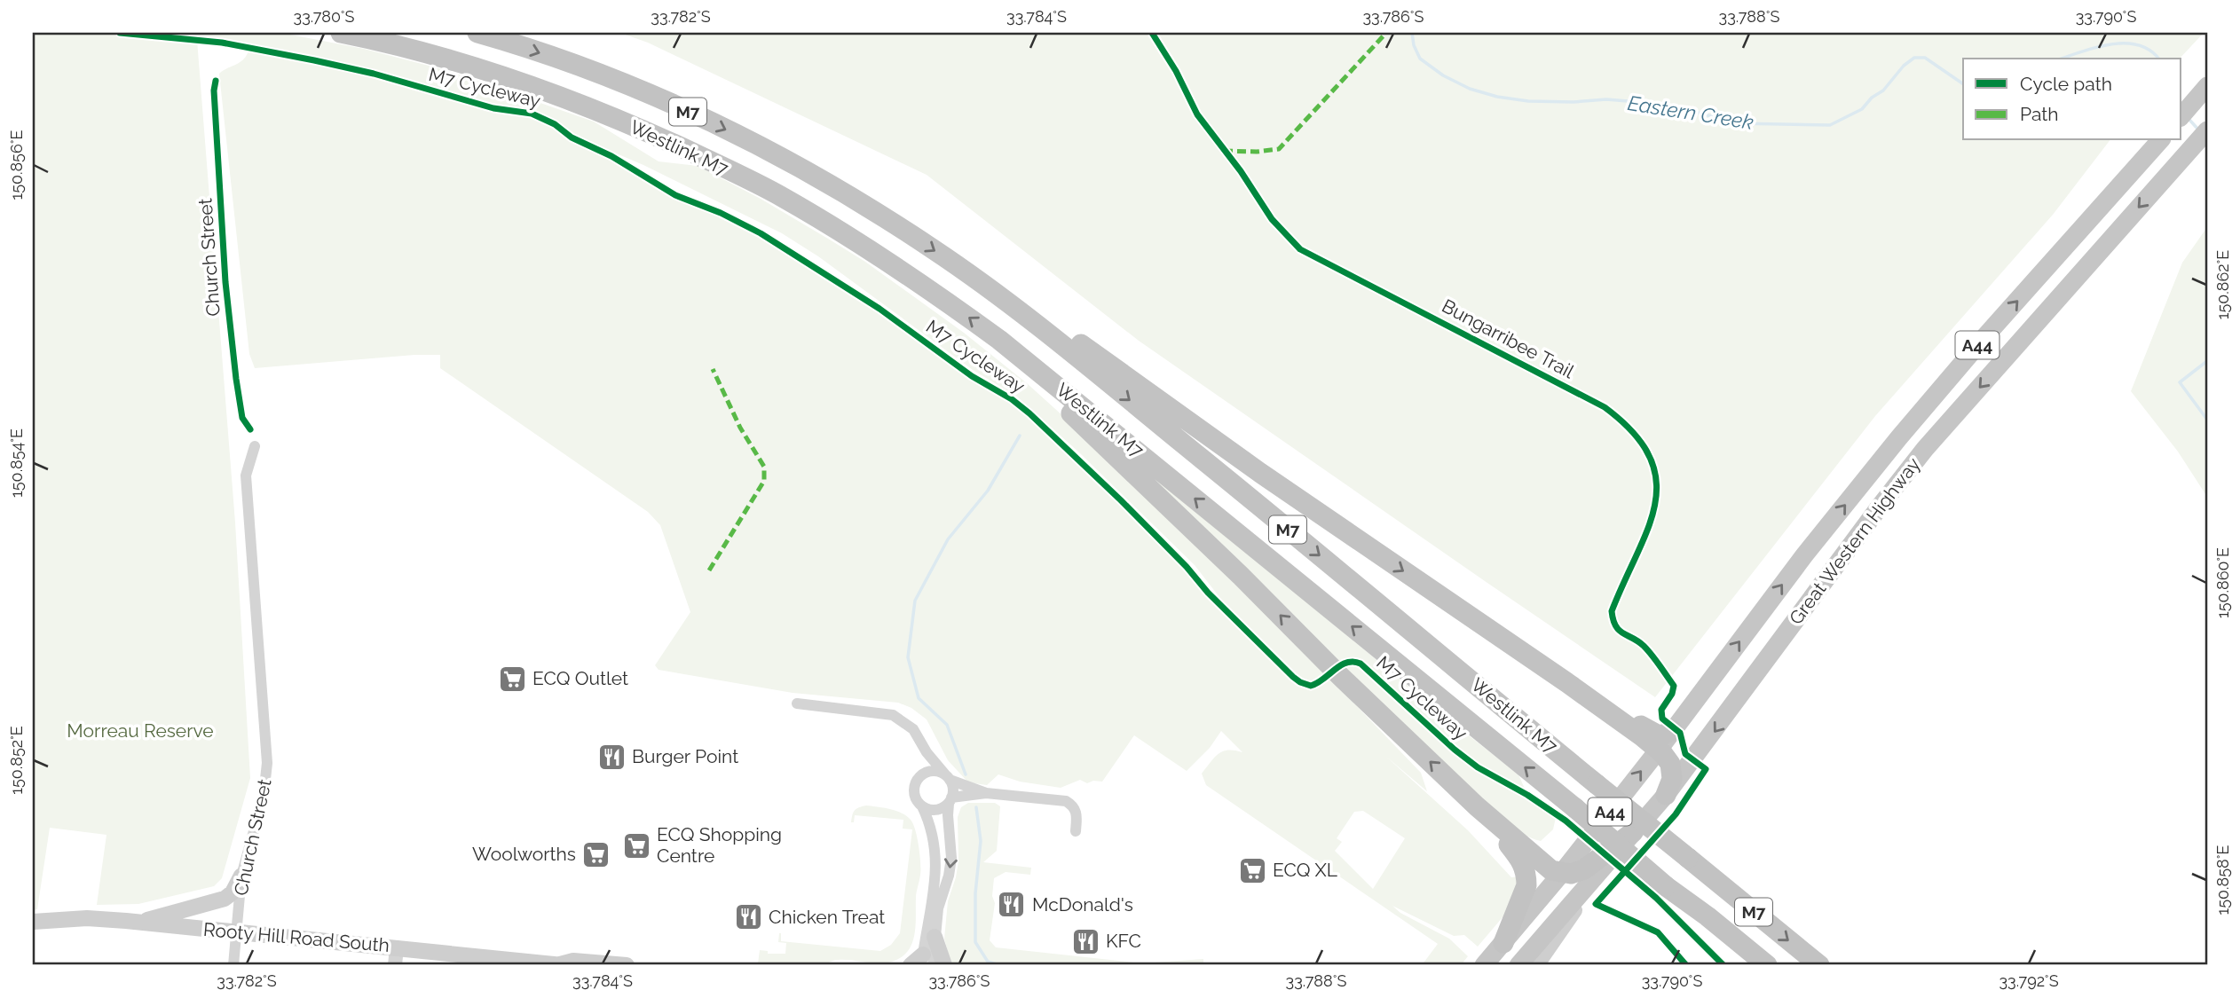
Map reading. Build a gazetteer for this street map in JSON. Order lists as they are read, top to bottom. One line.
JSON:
{"streets":{"highway":["M7","Westlink M7","A44","Great Western Highway"],"main road":["Rooty Hill Road South"],"street":["Church Street"],"cycle path":["M7 Cycleway","Bungarribee Trail"]},"crossings":[["M7","Westlink M7"],["M7","Great Western Highway"],["Church Street","Rooty Hill Road South"]],"water":["Eastern Creek"],"parks":["Morreau Reserve"],"places":{"supermarket":["ECQ Outlet","ECQ Shopping Centre","Woolworths","ECQ XL"],"restaurant":["Burger Point","McDonald's","Chicken Treat","KFC"]},"legend":["Cycle path","Path"],"coordinates":["33.780°S","33.782°S","33.784°S","33.786°S","33.788°S","33.790°S","150.856°E","150.862°E","150.854°E","150.860°E","150.852°E","150.858°E","33.792°S"]}
